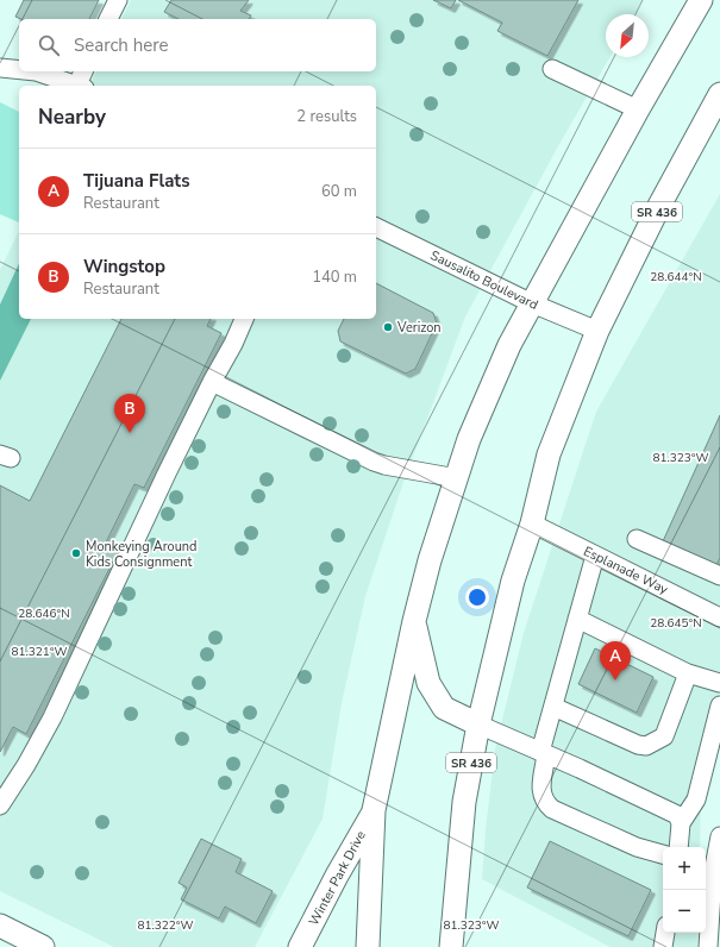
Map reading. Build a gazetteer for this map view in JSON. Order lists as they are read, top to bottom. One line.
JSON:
{"streets":{"main road":["SR 436","Winter Park Drive"],"street":["Sausalito Boulevard","Esplanade Way"]},"crossings":[["SR 436","Sausalito Boulevard"],["SR 436","Esplanade Way"]],"places":["Verizon","Monkeying Around Kids Consignment"],"north":"bottom left","page":{"search":"Search here","heading":["Nearby","2 results"],"list":[{"mark":"A","name":"Tijuana Flats","note":"Restaurant","value":"60 m"},{"mark":"B","name":"Wingstop","note":"Restaurant","value":"140 m"}],"pins":["B","A"],"map_buttons":["+","−"]},"coordinates":["28.644°N","81.323°W","28.646°N","28.645°N","81.321°W","81.322°W"]}
